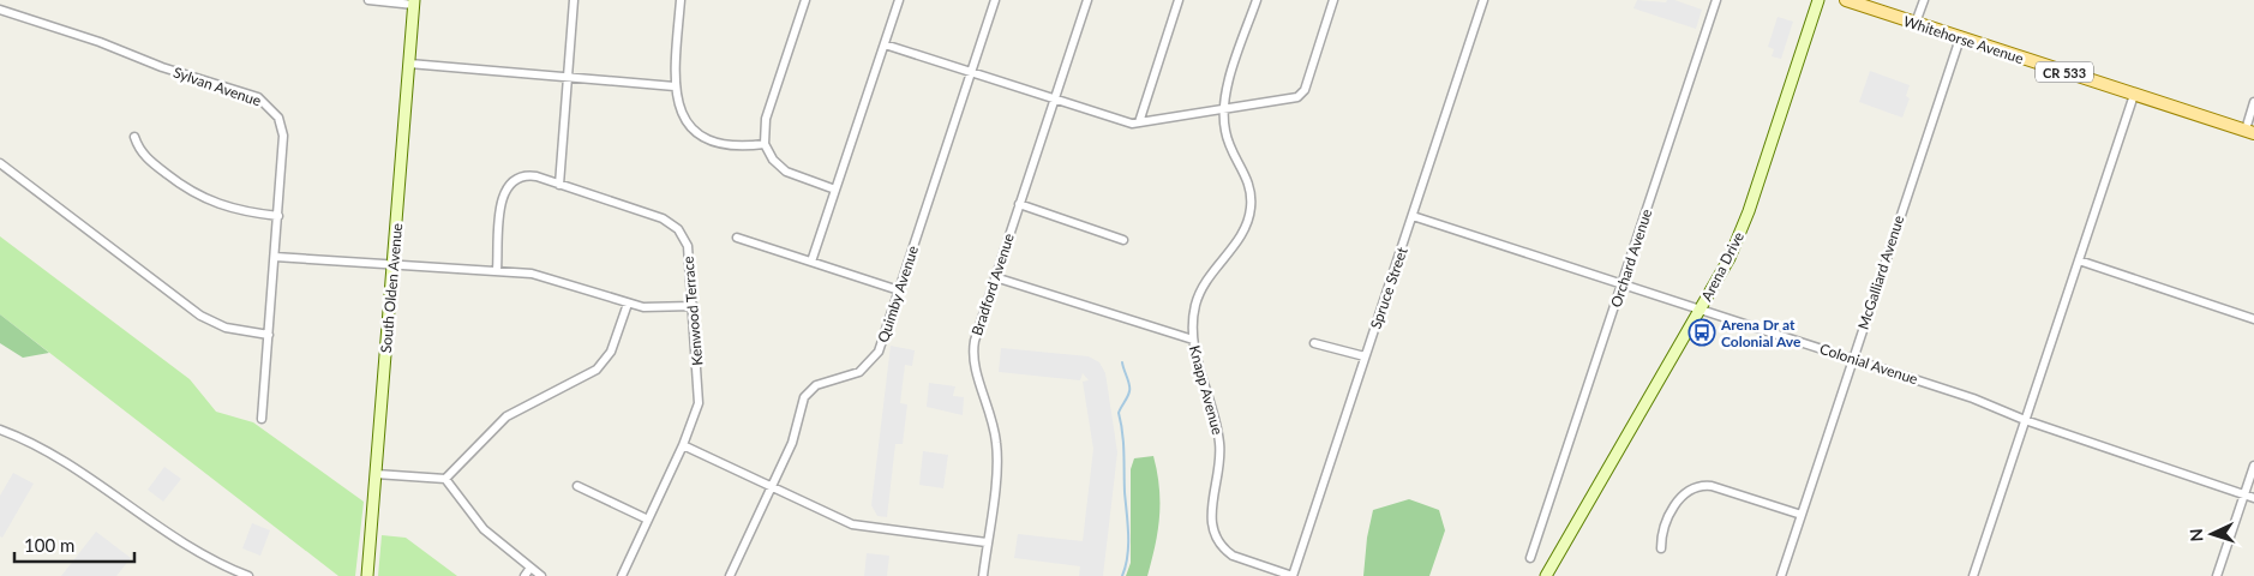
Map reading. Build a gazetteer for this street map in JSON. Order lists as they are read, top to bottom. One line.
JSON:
{"streets":{"main road":["Whitehorse Avenue","CR 533","Arena Drive","South Olden Avenue"],"street":["Sylvan Avenue","Orchard Avenue","McGalliard Avenue","Bradford Avenue","Spruce Street","Quimby Avenue","Kenwood Terrace","Colonial Avenue","Knapp Avenue"]},"crossings":[["Whitehorse Avenue","McGalliard Avenue"],["Orchard Avenue","Colonial Avenue"],["Arena Drive","Colonial Avenue"],["McGalliard Avenue","Colonial Avenue"],["Spruce Street","Colonial Avenue"],["Spruce Street","Knapp Avenue"]],"places":{"bus stop":["Arena Dr at Colonial Ave"]},"scale_bar":"100 m","north":"left"}
